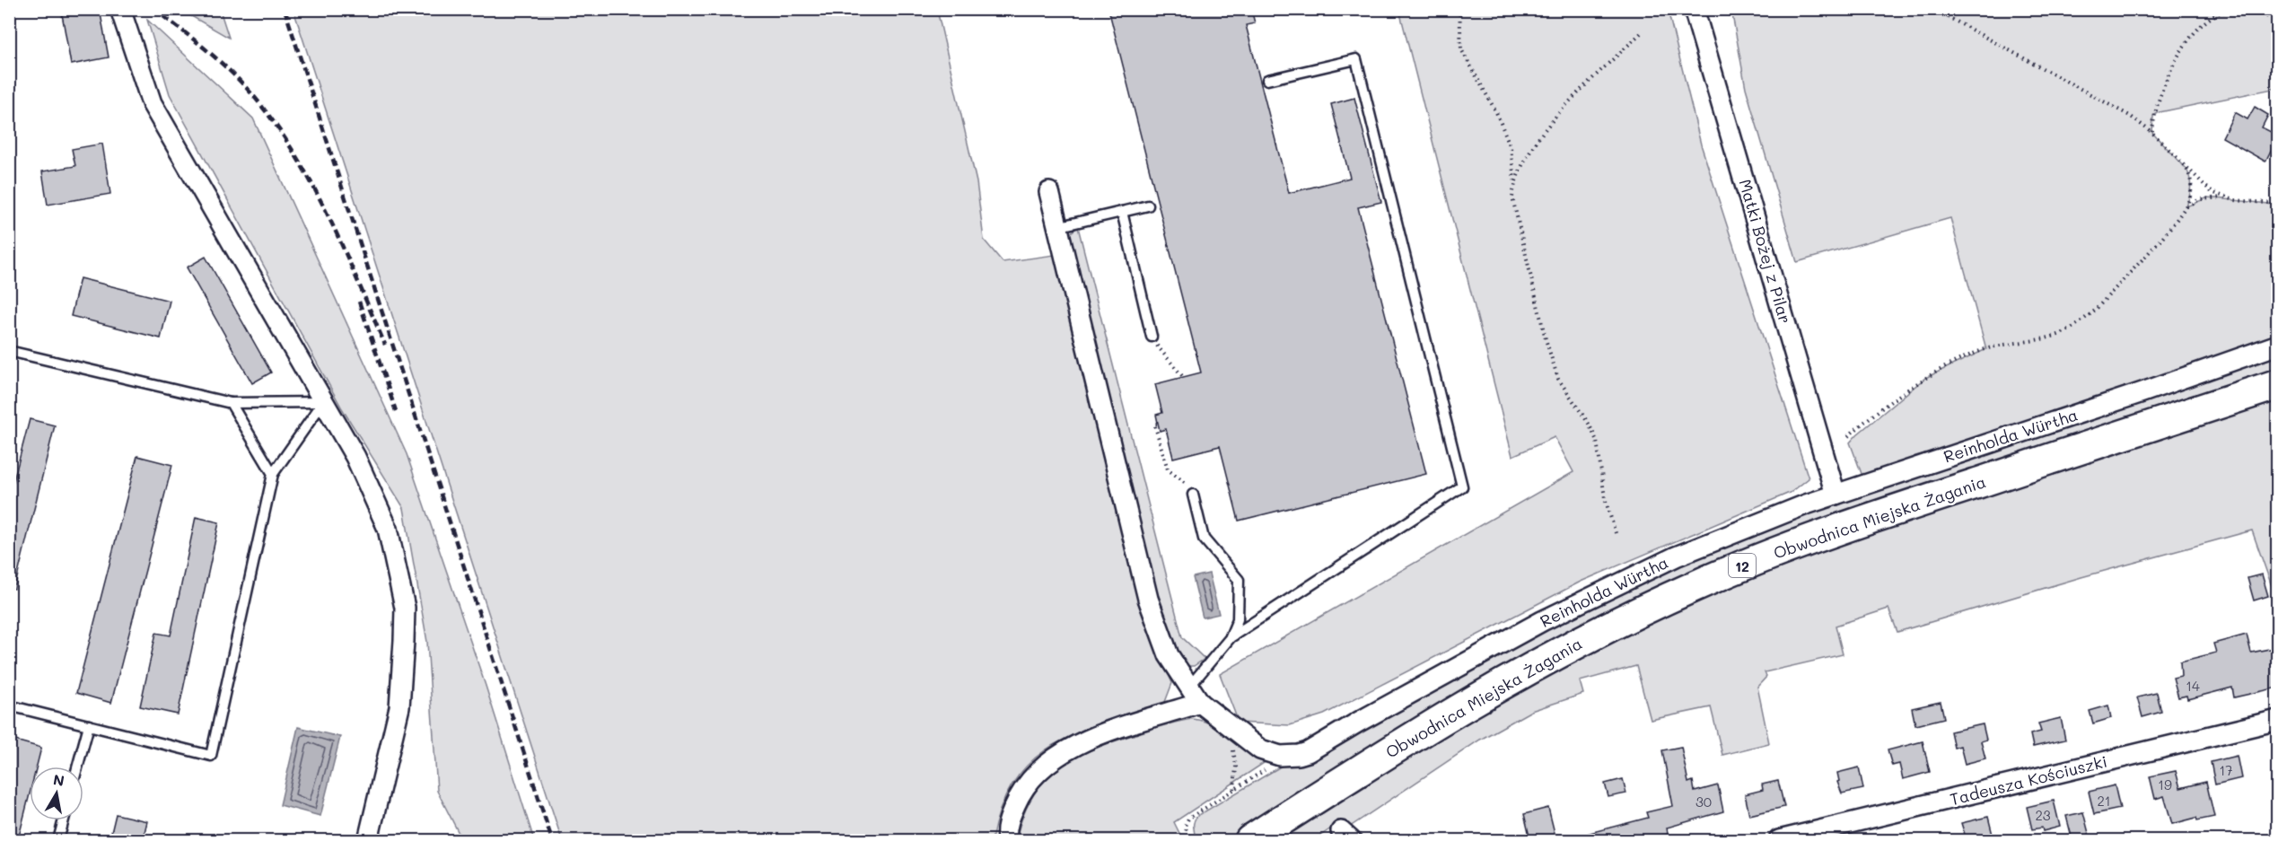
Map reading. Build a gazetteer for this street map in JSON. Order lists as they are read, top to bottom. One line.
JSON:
{"streets":{"main road":["Obwodnica Miejska Żagania","12"],"street":["Matki Bożej z Pilar","Reinholda Würtha","Tadeusza Kościuszki"]},"crossings":[["Matki Bożej z Pilar","Reinholda Würtha"]],"house_numbers":["14","17","19","21","30","23"],"north":"top"}
